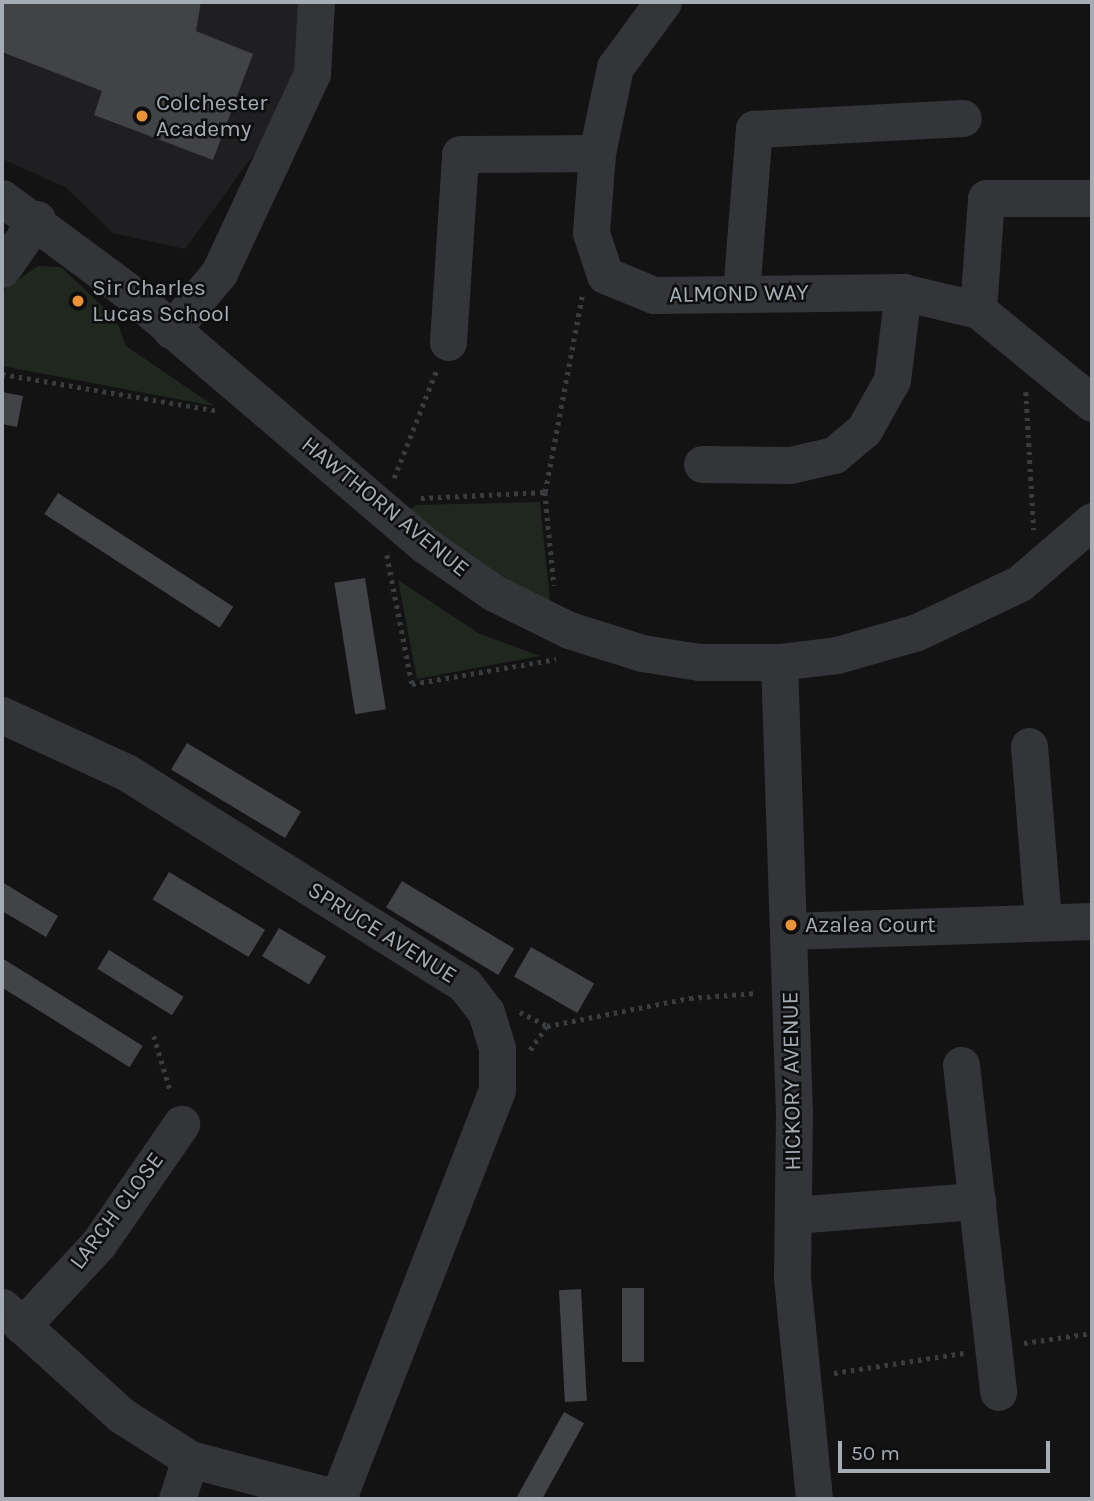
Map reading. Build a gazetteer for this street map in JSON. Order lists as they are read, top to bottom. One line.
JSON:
{"streets":{"street":["ALMOND WAY","HAWTHORN AVENUE","SPRUCE AVENUE","HICKORY AVENUE","LARCH CLOSE"]},"crossings":[["HAWTHORN AVENUE","HICKORY AVENUE"]],"places":["Colchester Academy","Sir Charles Lucas School","Azalea Court"],"scale_bar":"50 m"}
